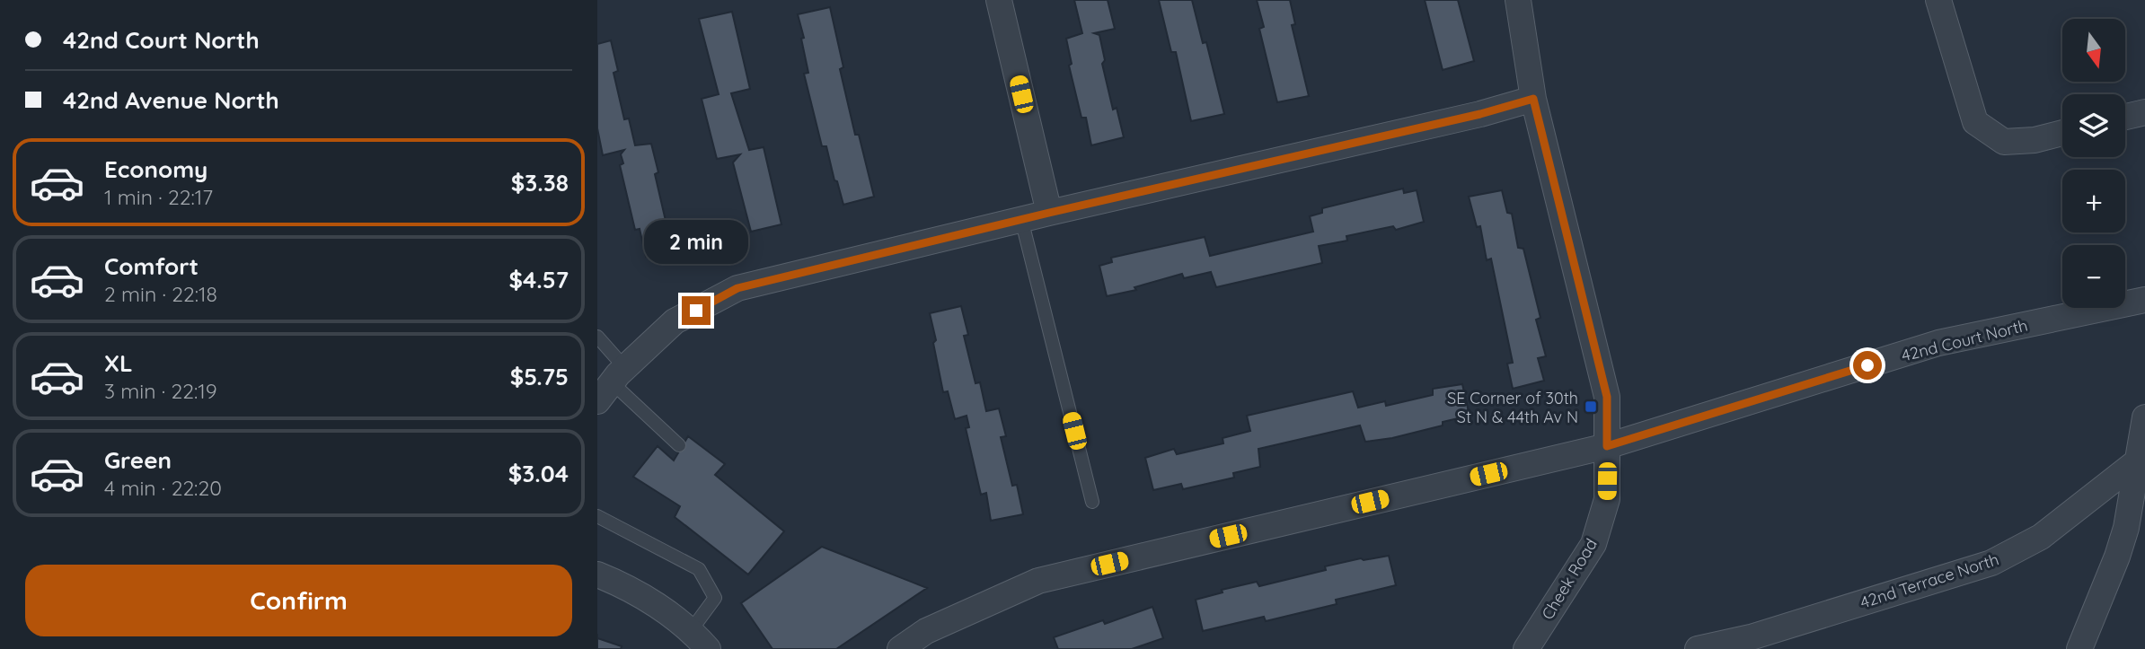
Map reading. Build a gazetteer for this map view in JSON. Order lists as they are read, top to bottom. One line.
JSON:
{"streets":{"street":["42nd Court North","Cheek Road","42nd Terrace North"]},"crossings":[["42nd Court North","Cheek Road"]],"places":{"transit":["SE Corner of 30th St N & 44th Av N"]},"north":"bottom","page":{"banner":["42nd Court North","42nd Avenue North"],"map_buttons":["+","−"],"list":[{"name":"Economy","note":"1 min · 22:17","value":"$3.38"},{"name":"Comfort","note":"2 min · 22:18","value":"$4.57"},{"name":"XL","note":"3 min · 22:19","value":"$5.75"},{"name":"Green","note":"4 min · 22:20","value":"$3.04"}],"bubble":"2 min","buttons":"Confirm"}}
